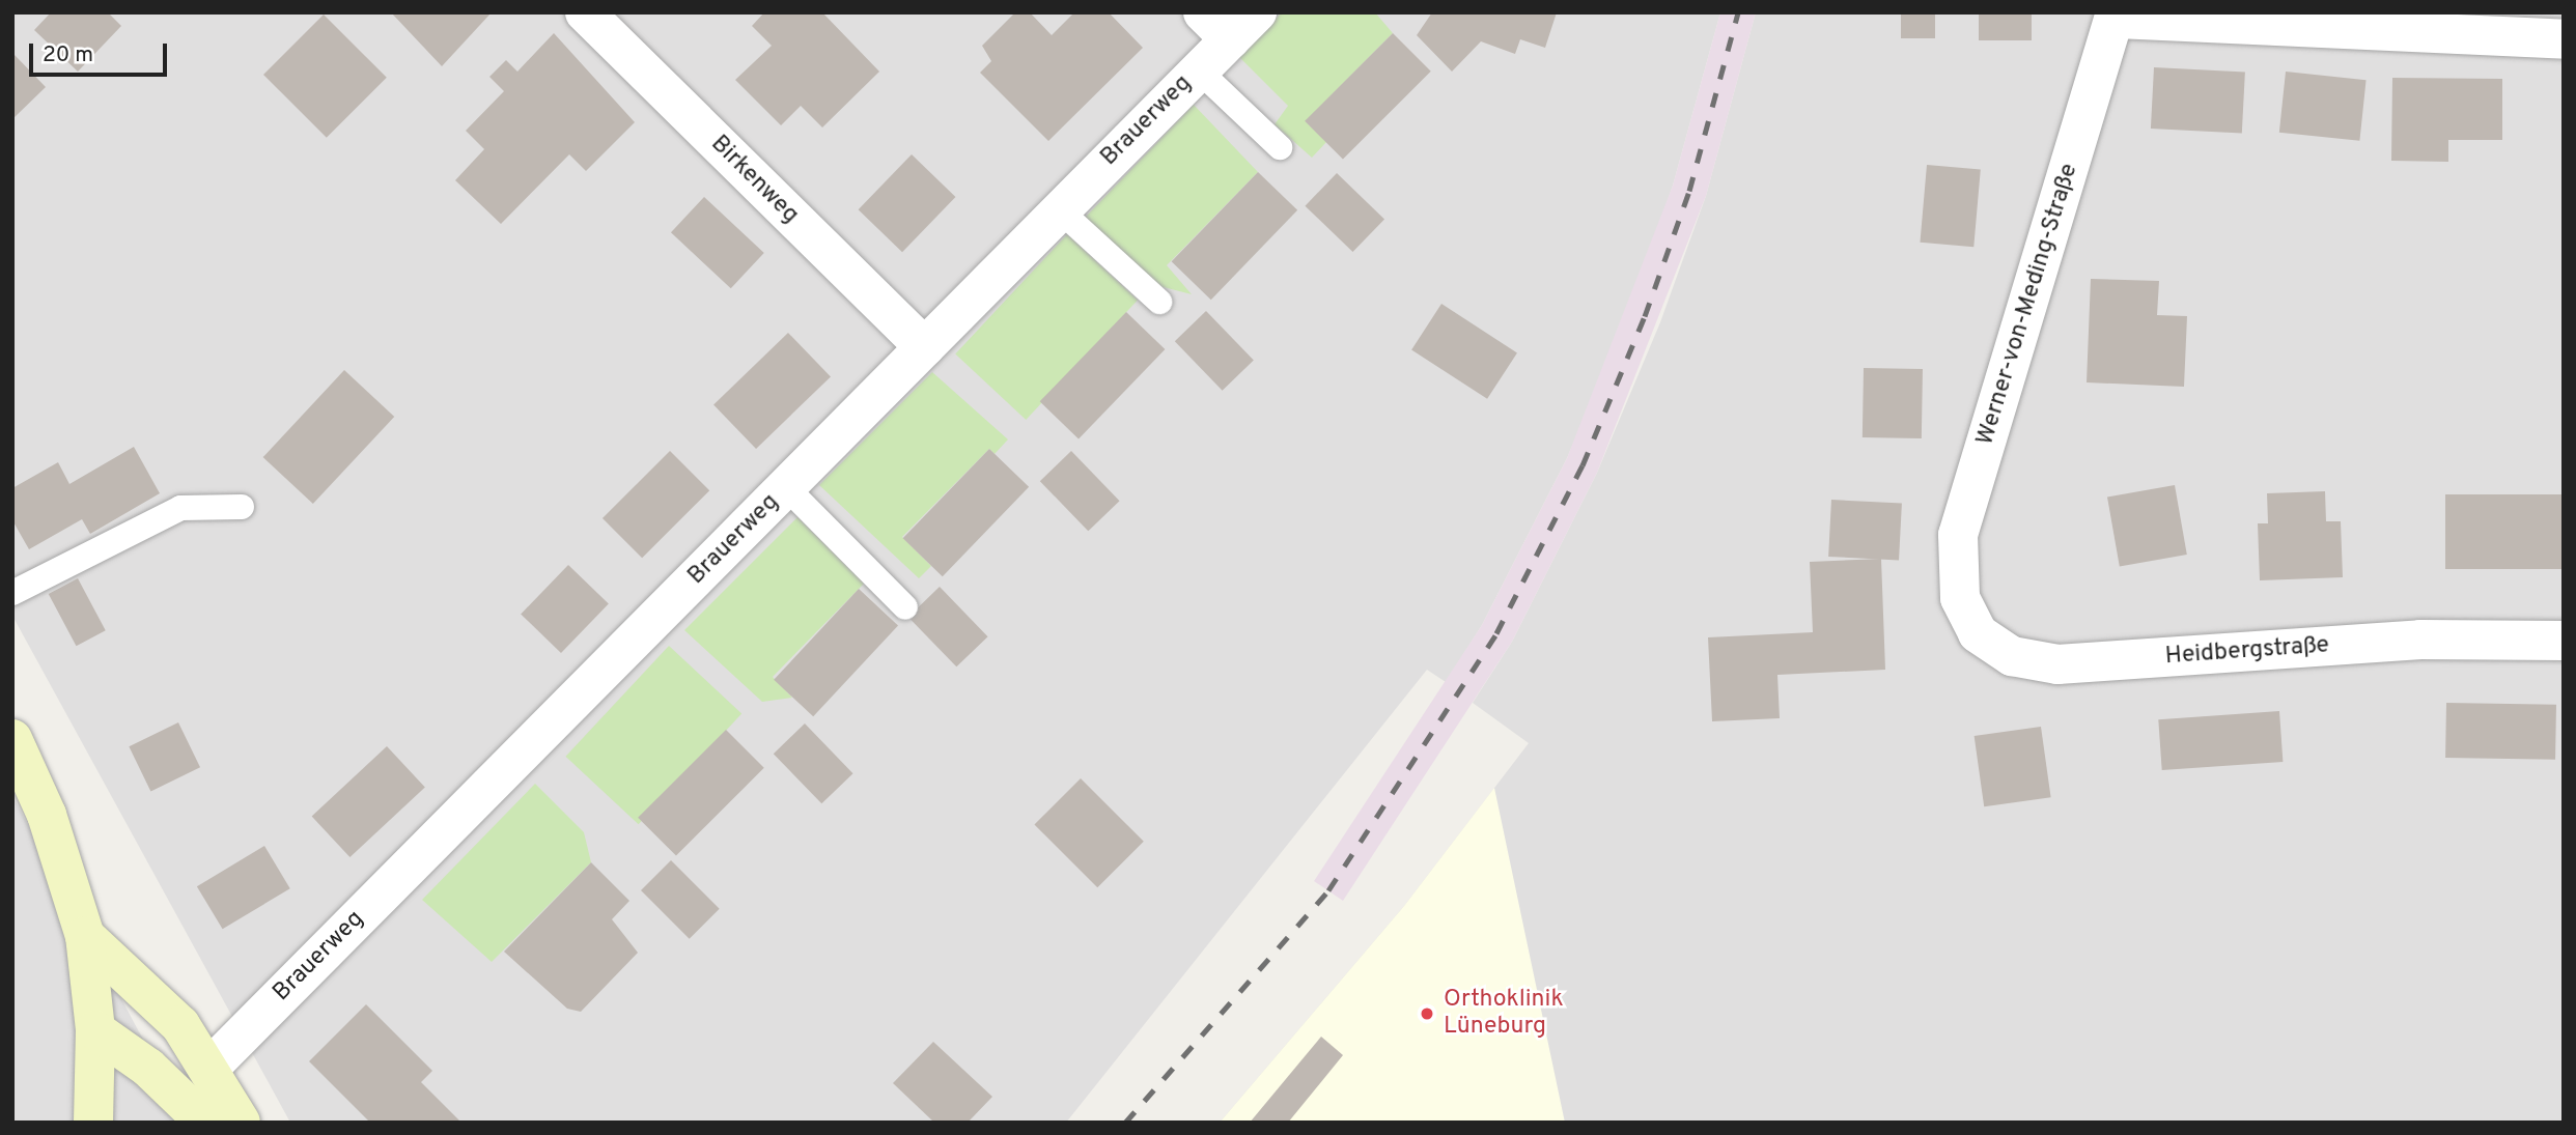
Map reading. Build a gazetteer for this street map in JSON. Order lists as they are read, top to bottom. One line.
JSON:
{"streets":{"street":["Brauerweg","Birkenweg","Werner-von-Meding-Straße","Heidbergstraße"]},"crossings":[["Brauerweg","Birkenweg"],["Werner-von-Meding-Straße","Heidbergstraße"]],"places":["Orthoklinik Lüneburg"],"scale_bar":"20 m"}
